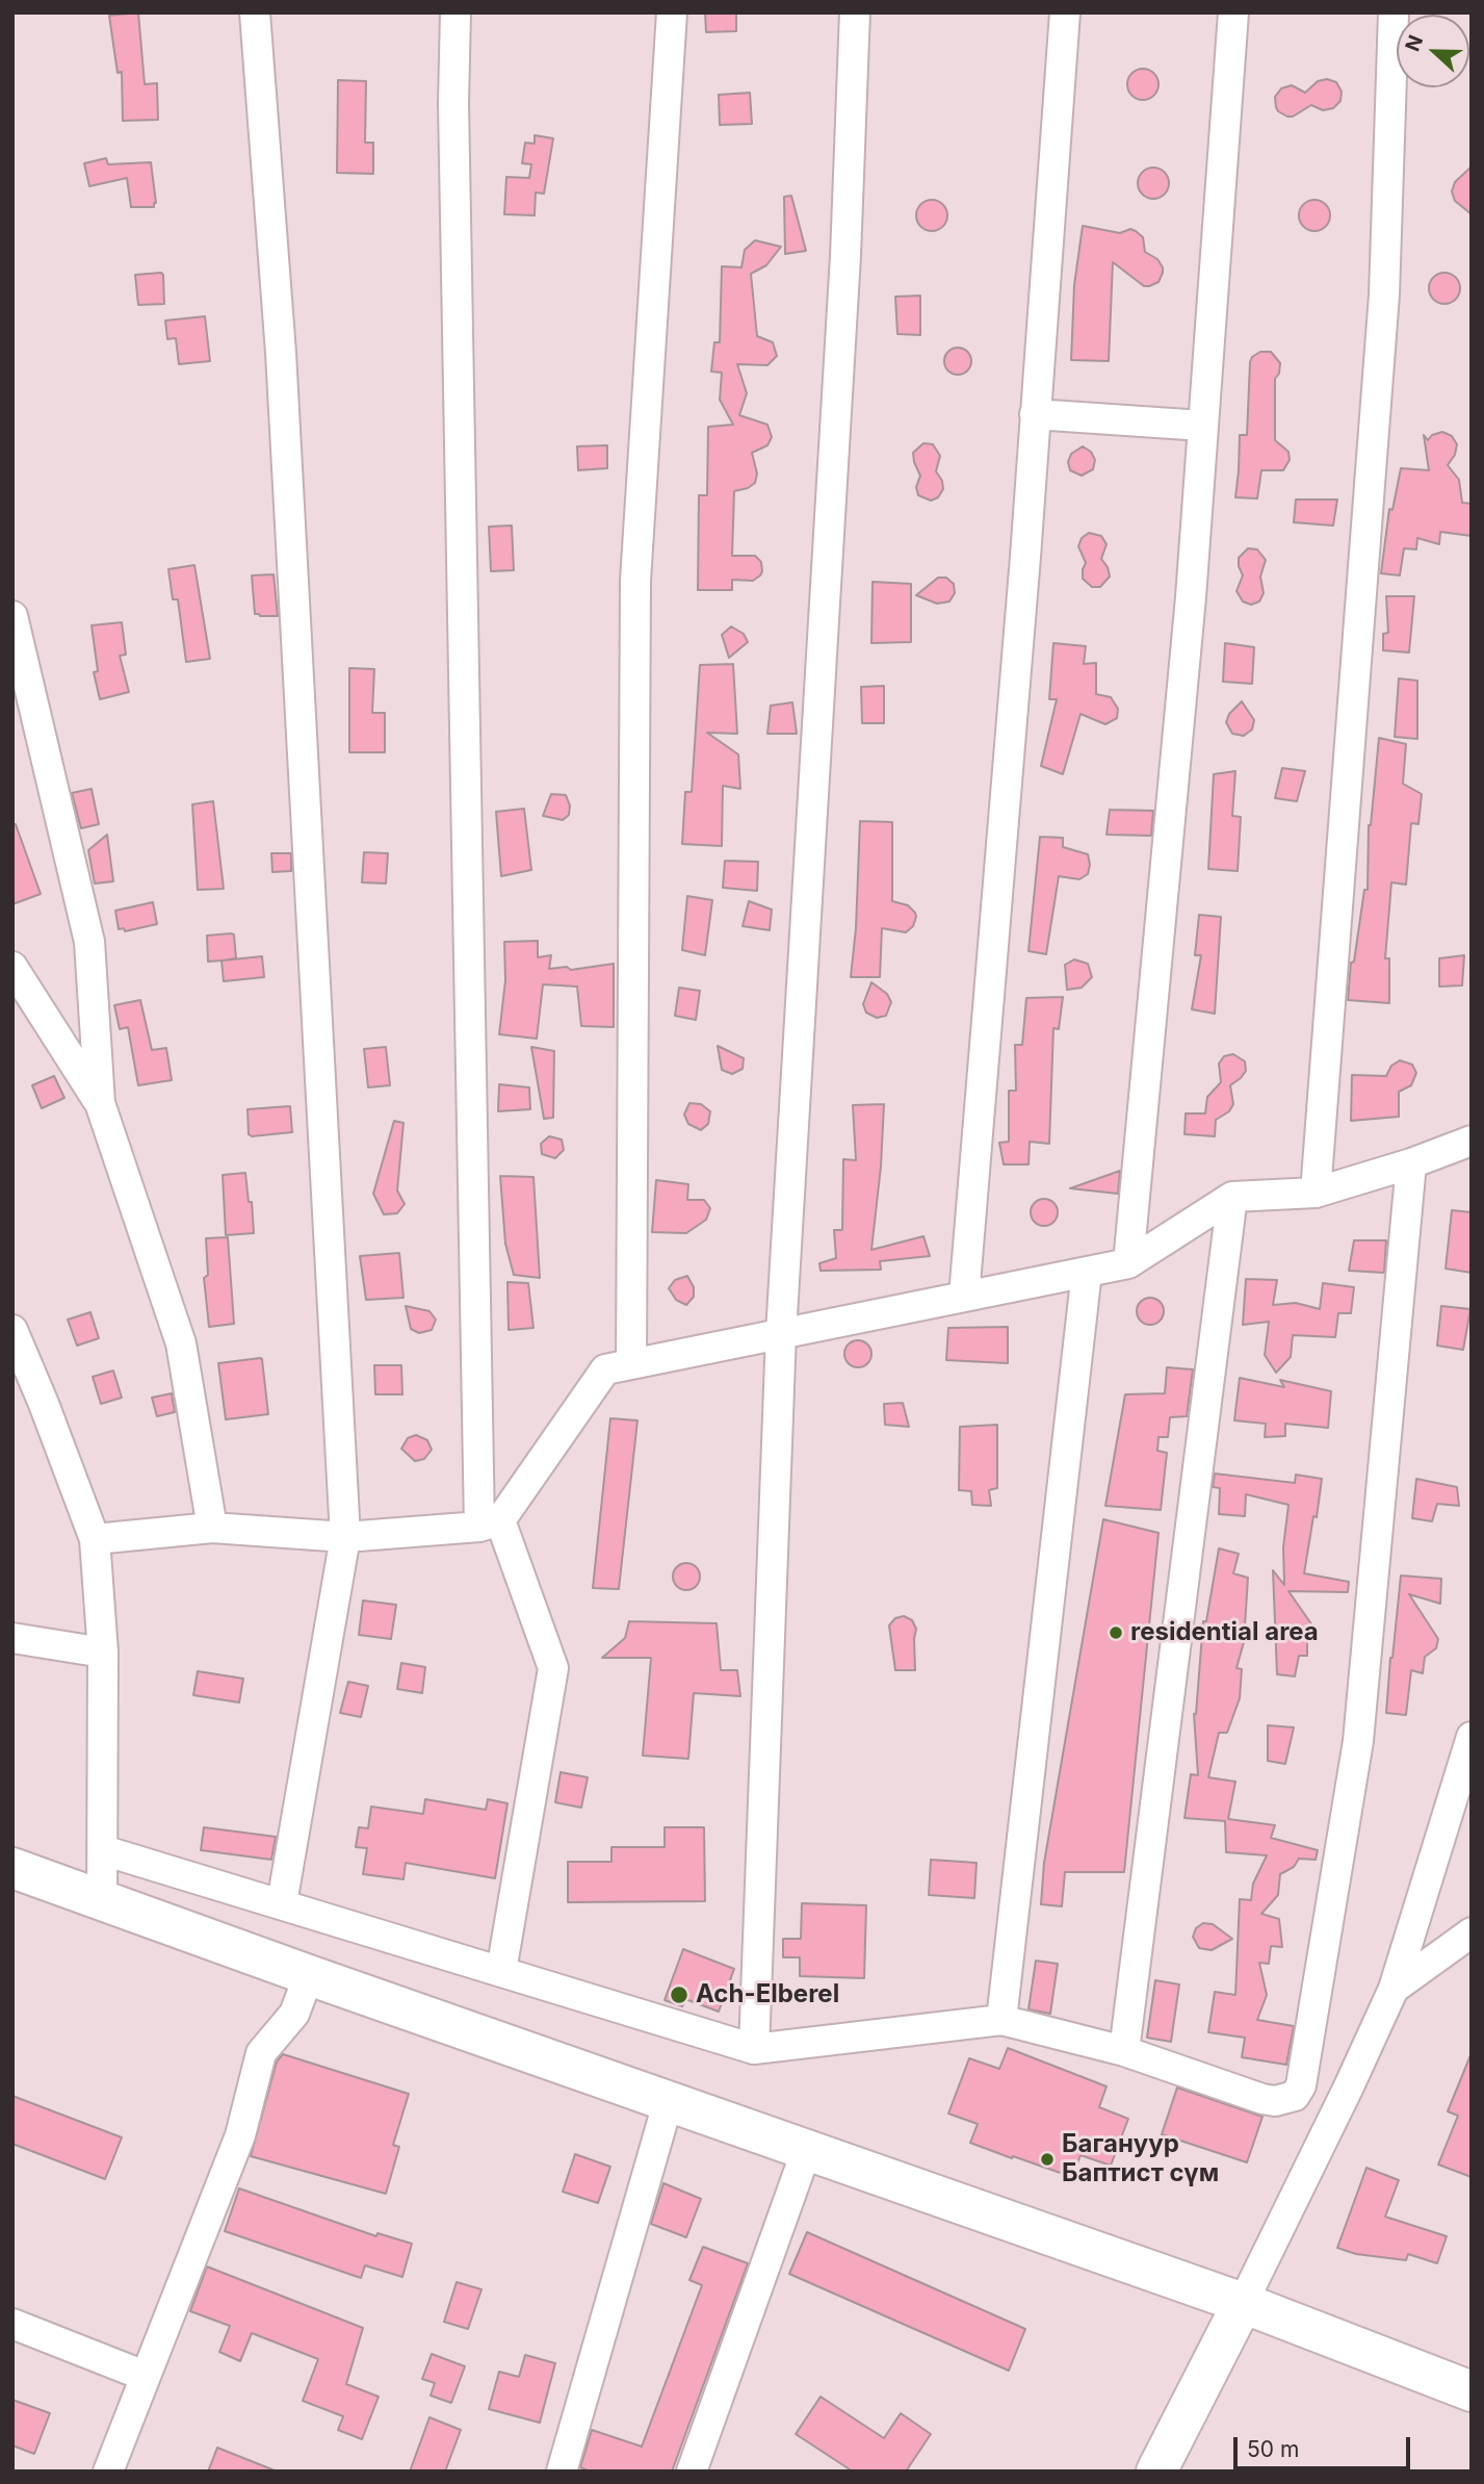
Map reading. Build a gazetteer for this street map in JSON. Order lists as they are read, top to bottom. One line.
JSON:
{"places":["residential area","Ach-Elberel","Багануур Баптист сүм"],"scale_bar":"50 m","north":"left"}
